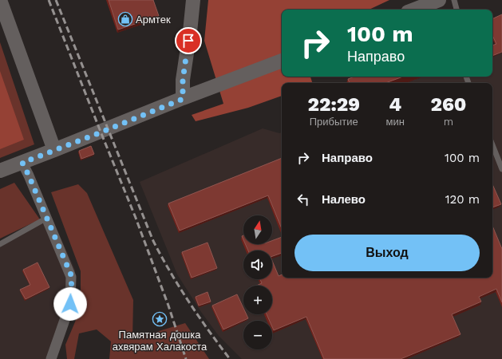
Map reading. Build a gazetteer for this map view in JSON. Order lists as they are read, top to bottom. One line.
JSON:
{"places":{"shop":["Армтек"],"place":["Памятная дошка ахвярам Халакоста"]},"north":"top","page":{"turn":["100 m","Направо"],"eta":["22:29","Прибытие","4","мин","260","m"],"list":[{"name":"Направо","value":"100 m"},{"name":"Налево","value":"120 m"}],"map_buttons":["+","−"],"buttons":"Выход"}}
